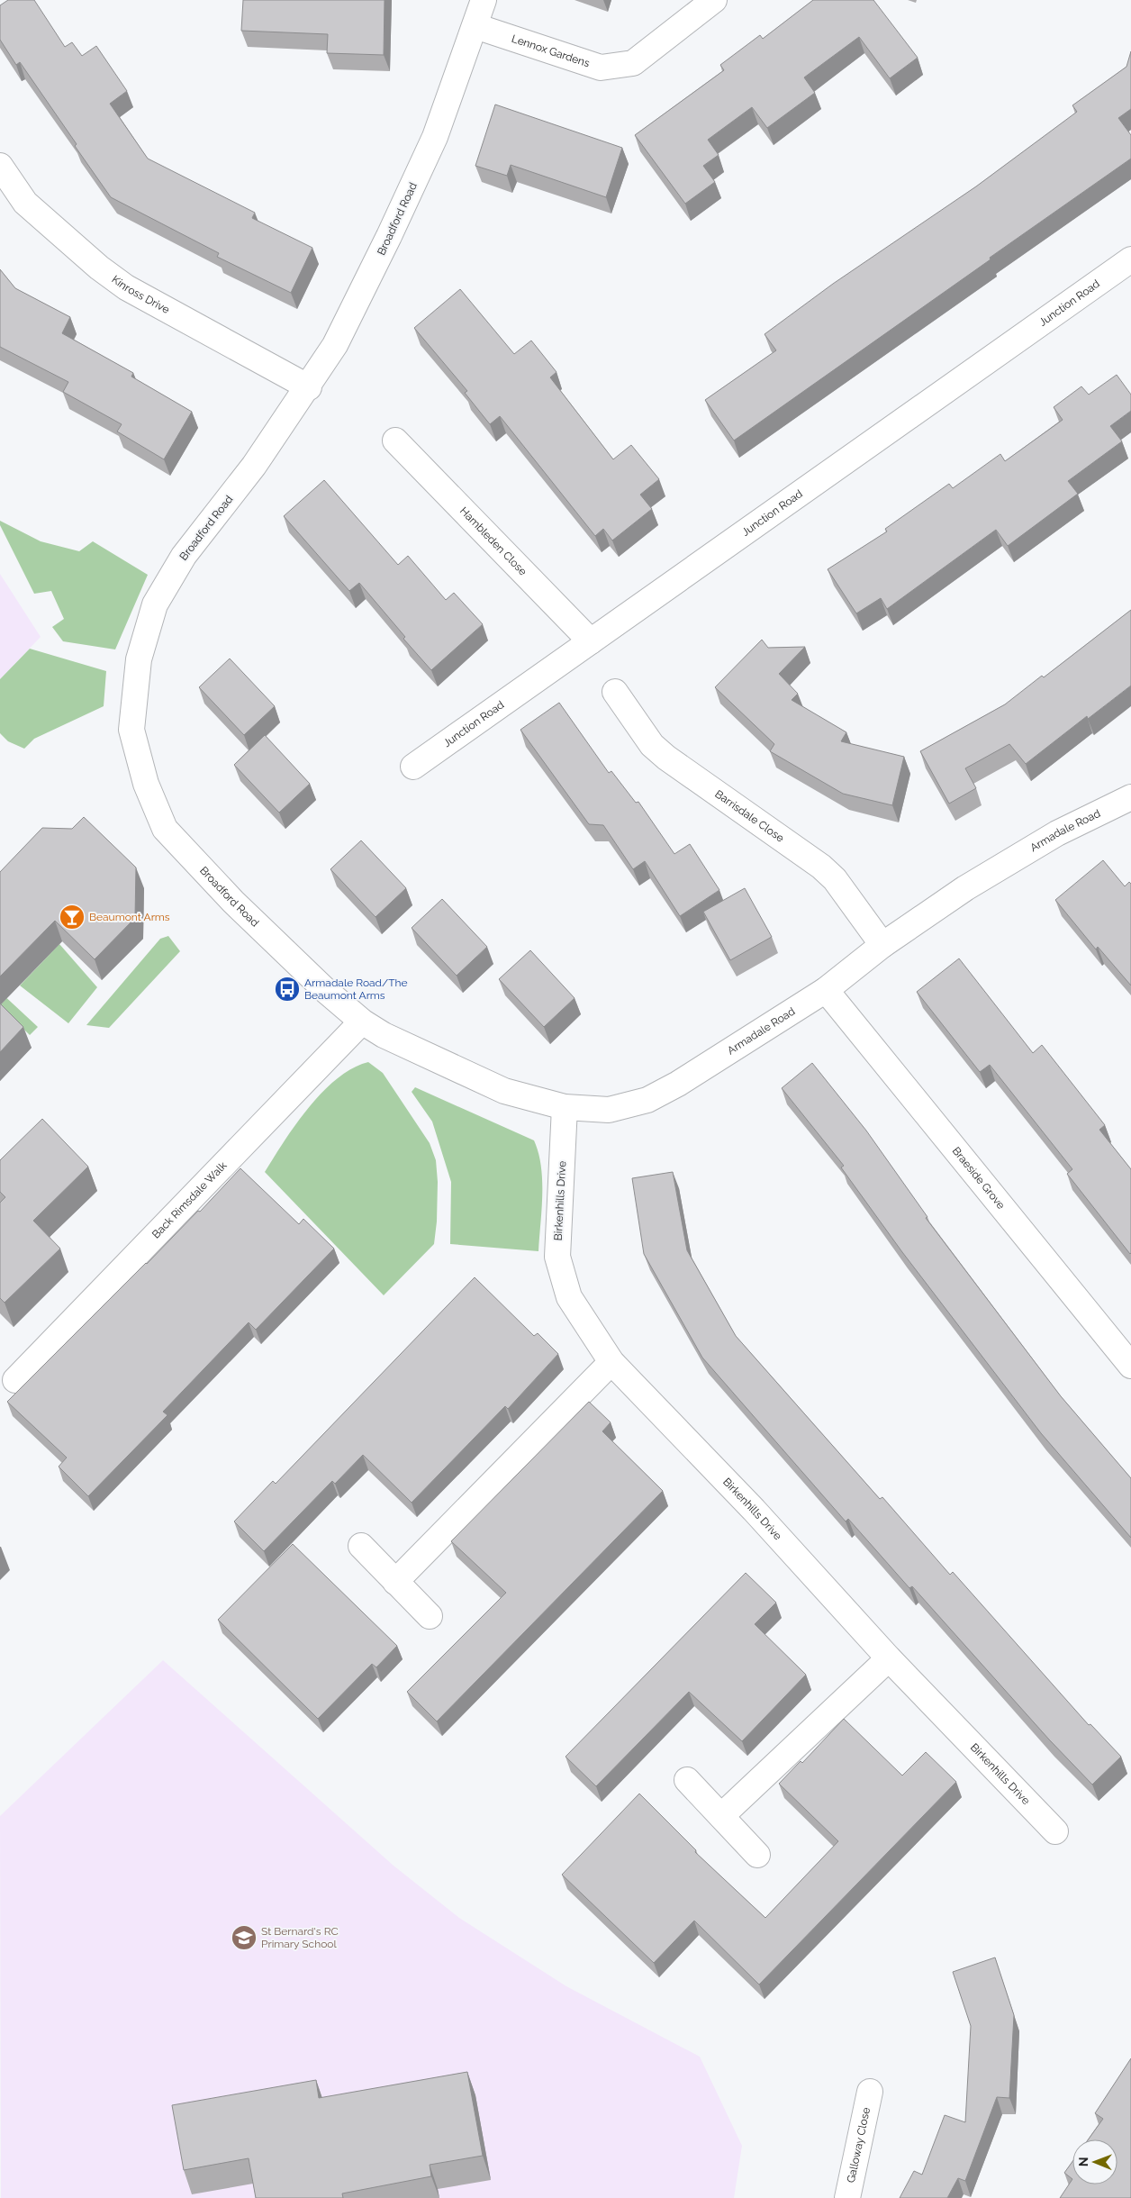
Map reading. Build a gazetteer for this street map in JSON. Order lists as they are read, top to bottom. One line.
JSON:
{"streets":{"street":["Lennox Gardens","Broadford Road","Kinross Drive","Junction Road","Hambleden Close","Barrisdale Close","Armadale Road","Braeside Grove","Back Rimsdale Walk","Birkenhills Drive","Galloway Close"]},"crossings":[["Lennox Gardens","Broadford Road"],["Broadford Road","Kinross Drive"],["Broadford Road","Armadale Road"],["Broadford Road","Back Rimsdale Walk"],["Junction Road","Hambleden Close"],["Barrisdale Close","Armadale Road"],["Armadale Road","Braeside Grove"],["Armadale Road","Back Rimsdale Walk"],["Armadale Road","Birkenhills Drive"]],"places":{"bar":["Beaumont Arms"],"bus stop":["Armadale Road/The Beaumont Arms"],"school or university":["St Bernard's RC Primary School"]},"north":"left"}
